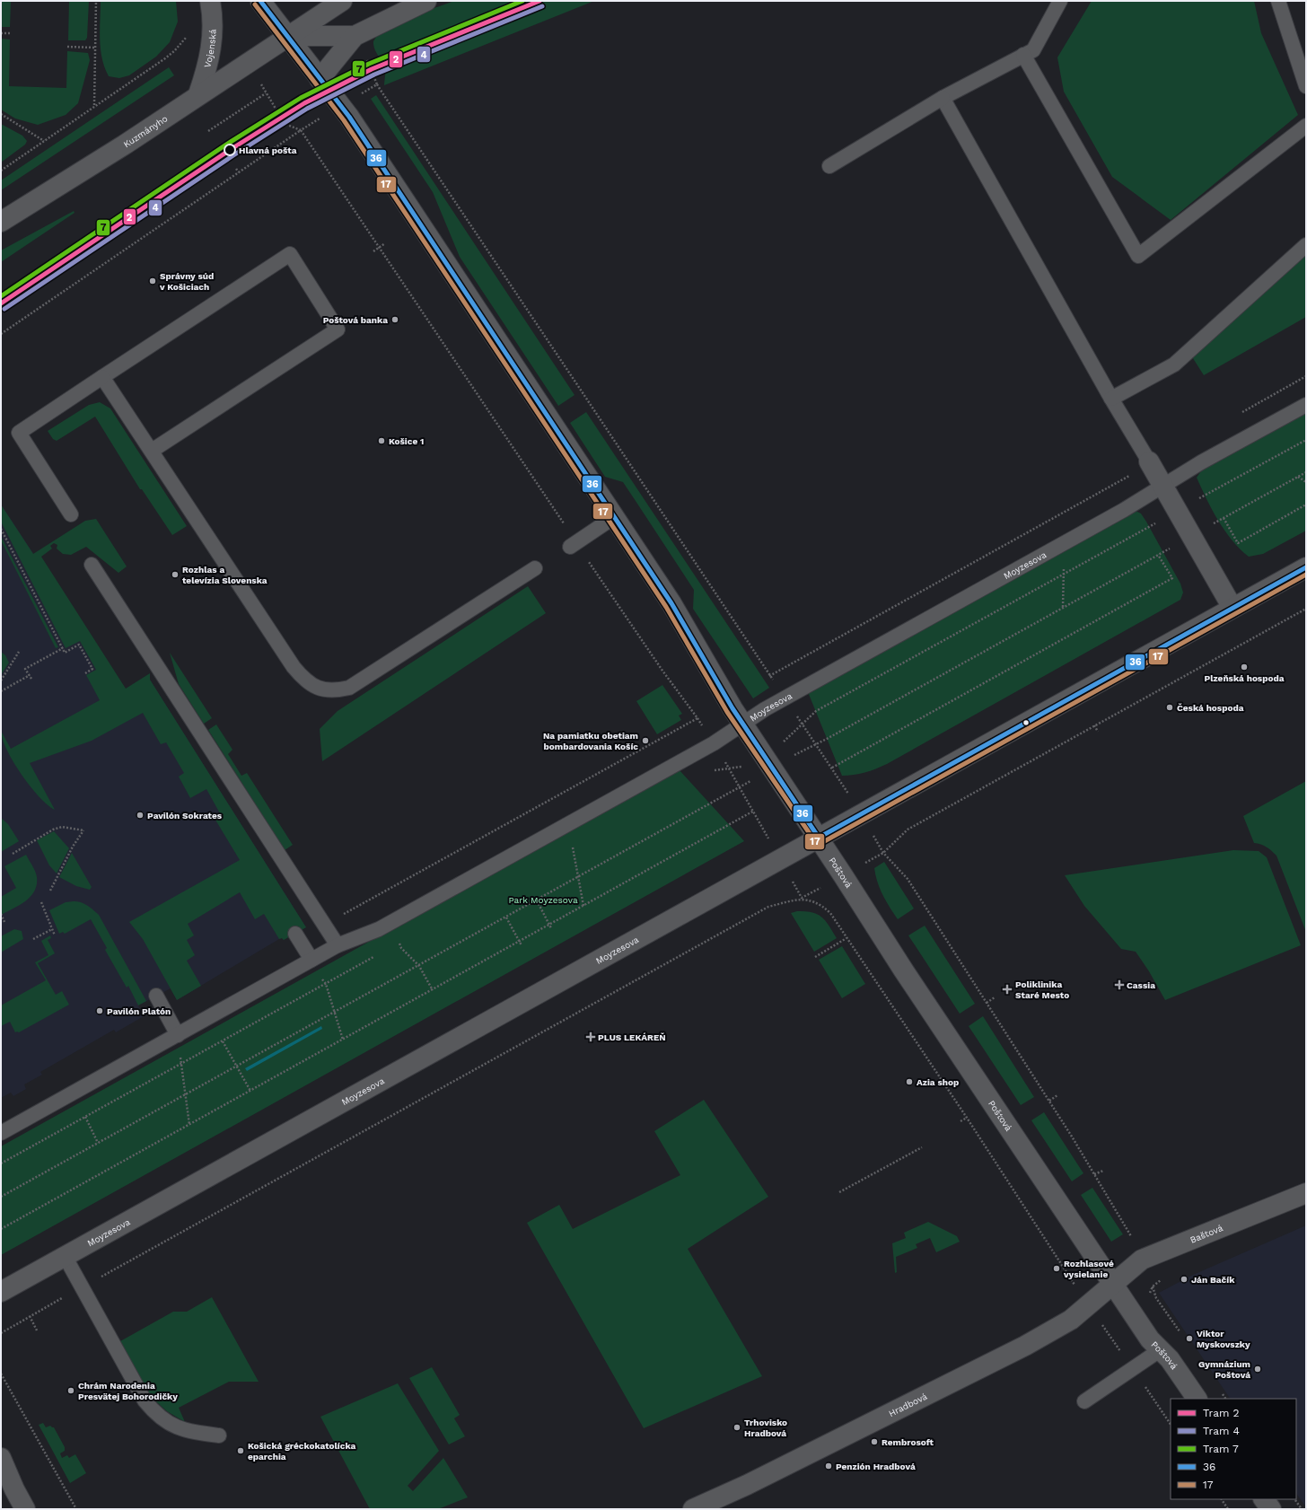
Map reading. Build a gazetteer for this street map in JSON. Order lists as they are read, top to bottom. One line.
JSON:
{"streets":{"street":["Vojenská","Kuzmányho","Moyzesova","Poštová","Baštová","Hradbová"]},"crossings":[["Vojenská","Kuzmányho"],["Kuzmányho","Poštová"],["Moyzesova","Poštová"],["Poštová","Baštová"],["Poštová","Hradbová"],["Baštová","Hradbová"]],"parks":["Park Moyzesova"],"places":{"other":["Hlavná pošta","Správny súd v Košiciach","Poštová banka","Košice 1","Rozhlas a televízia Slovenska","Plzeňská hospoda","Česká hospoda","Na pamiatku obetiam bombardovania Košíc","Pavilón Sokrates","Pavilón Platón","Azia shop","Rozhlasové vysielanie","Ján Bačík","Viktor Myskovszky","Gymnázium Poštová","Chrám Narodenia Presvätej Bohorodičky","Trhovisko Hradbová","Rembrosoft","Košická gréckokatolícka eparchia","Penzión Hradbová"],"health":["Cassia","Poliklinika Staré Mesto","PLUS LEKÁREŇ"]},"lines":["tram line 2","tram line 7","transit line 36","transit line 17","tram line 4"],"legend":["Tram 2","Tram 4","Tram 7","36","17"]}
